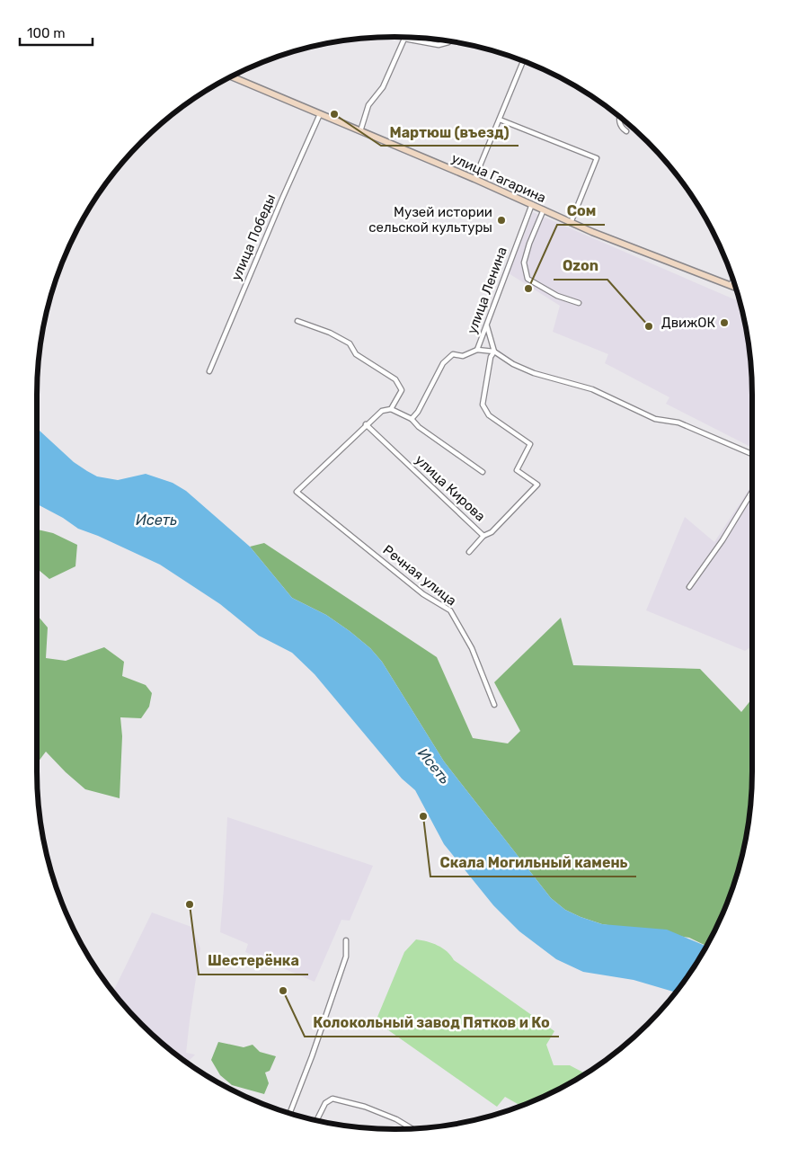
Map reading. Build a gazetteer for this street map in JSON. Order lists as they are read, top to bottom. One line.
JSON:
{"streets":{"main road":["улица Гагарина"],"street":["улица Победы","улица Ленина","улица Кирова","Речная улица"]},"crossings":[["улица Гагарина","улица Победы"],["улица Гагарина","улица Ленина"],["улица Кирова","Речная улица"]],"water":["Исеть"],"places":["Мартюш (въезд)","Музей истории сельской культуры","Сом","ДвижОК","Ozon","Скала Могильный камень","Шестерёнка","Колокольный завод Пятков и Ко"],"scale_bar":"100 m"}
